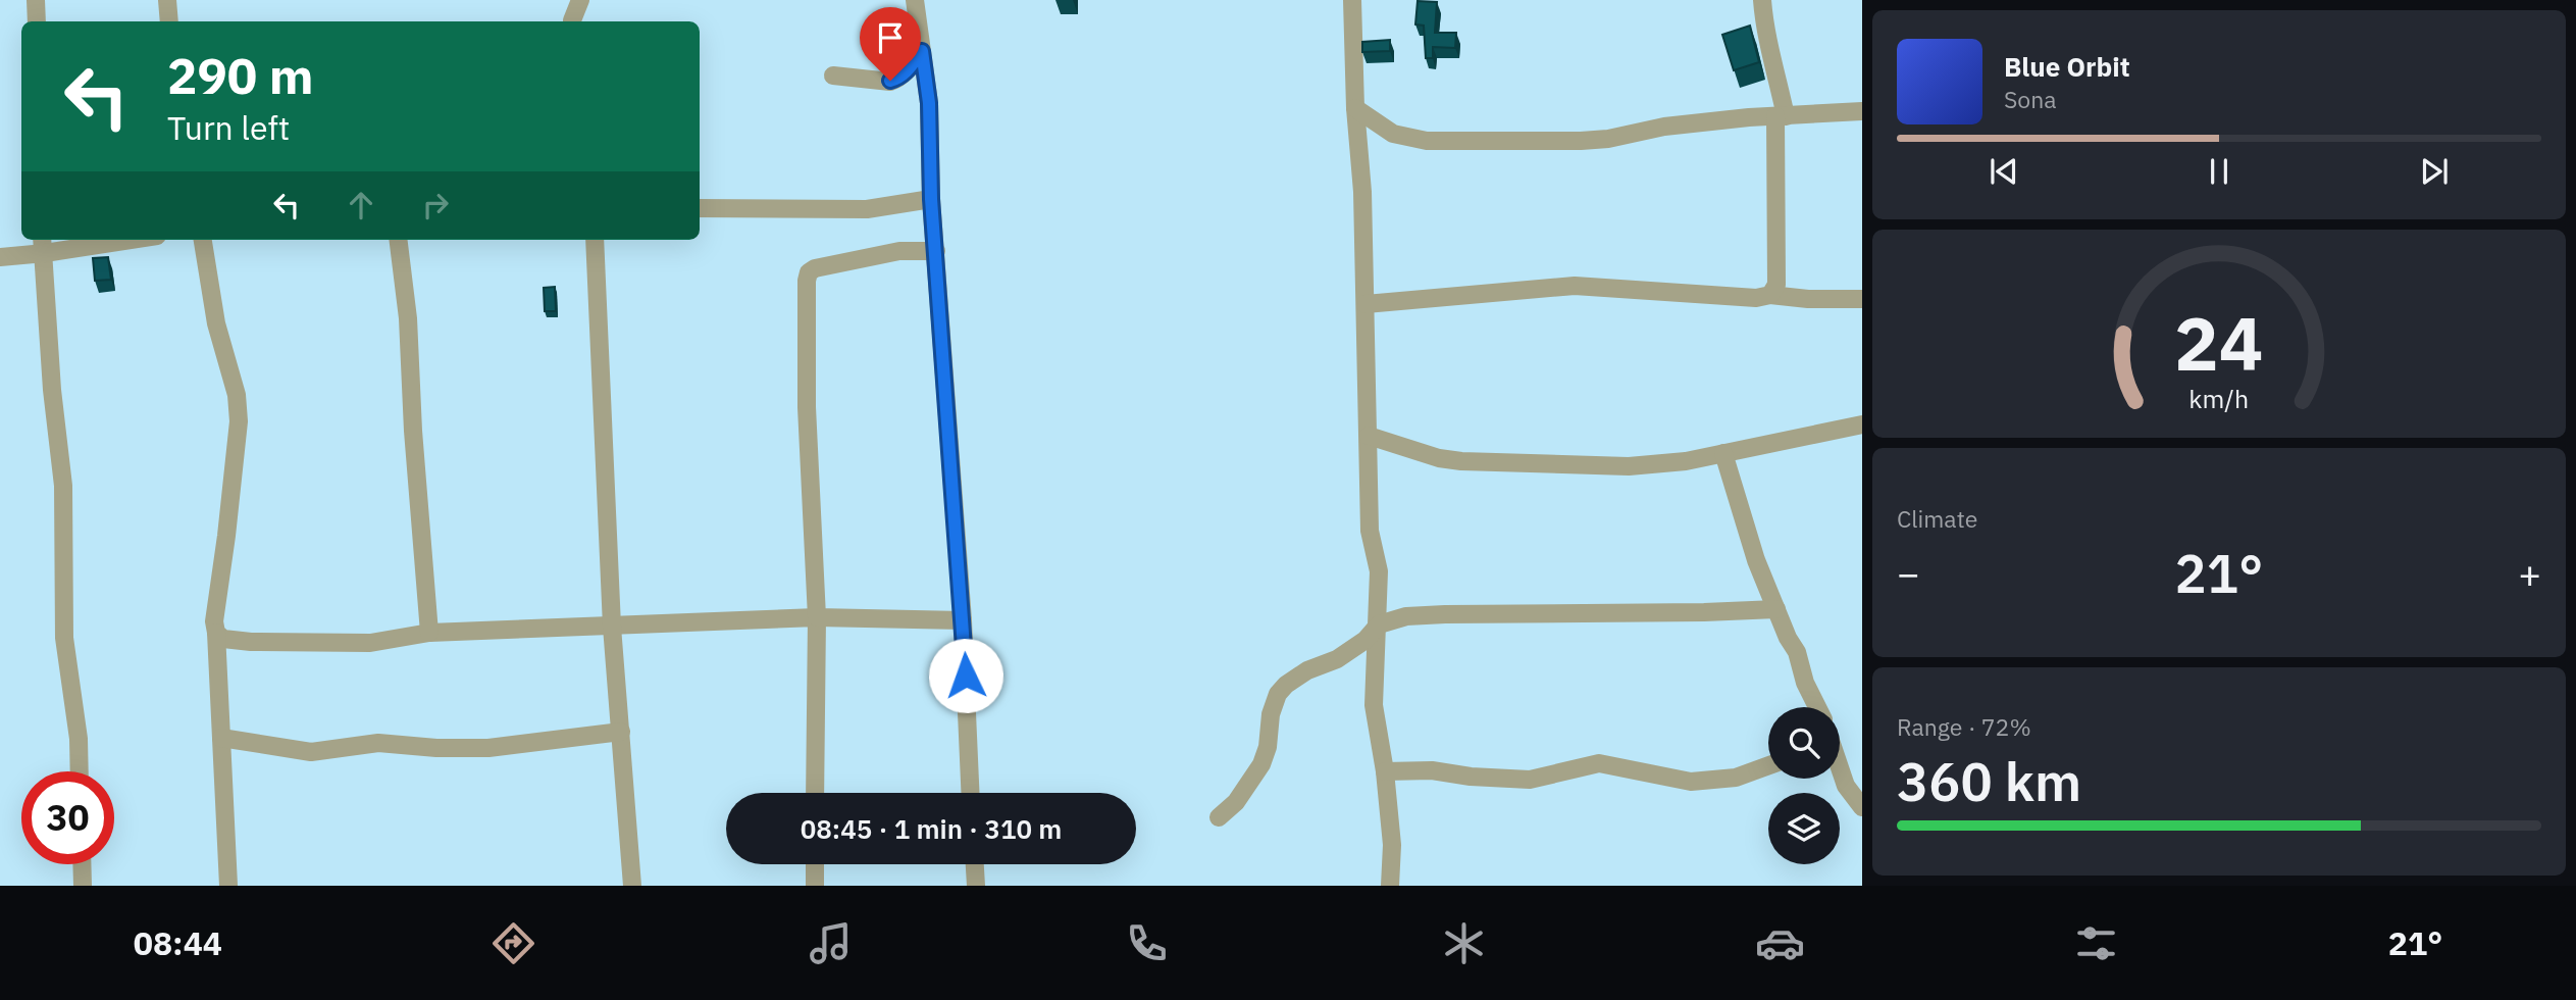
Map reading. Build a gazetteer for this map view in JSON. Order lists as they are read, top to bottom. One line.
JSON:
{"page":{"turn":["290 m","Turn left"],"song":["Blue Orbit","Sona"],"tile":["Climate",["Range · 72%","360 km"]],"heat":["−","21°","+"],"limit":"30","trip":"08:45 · 1 min · 310 m","tabs":["08:44","21°"],"gauge":["24","km/h"]}}
